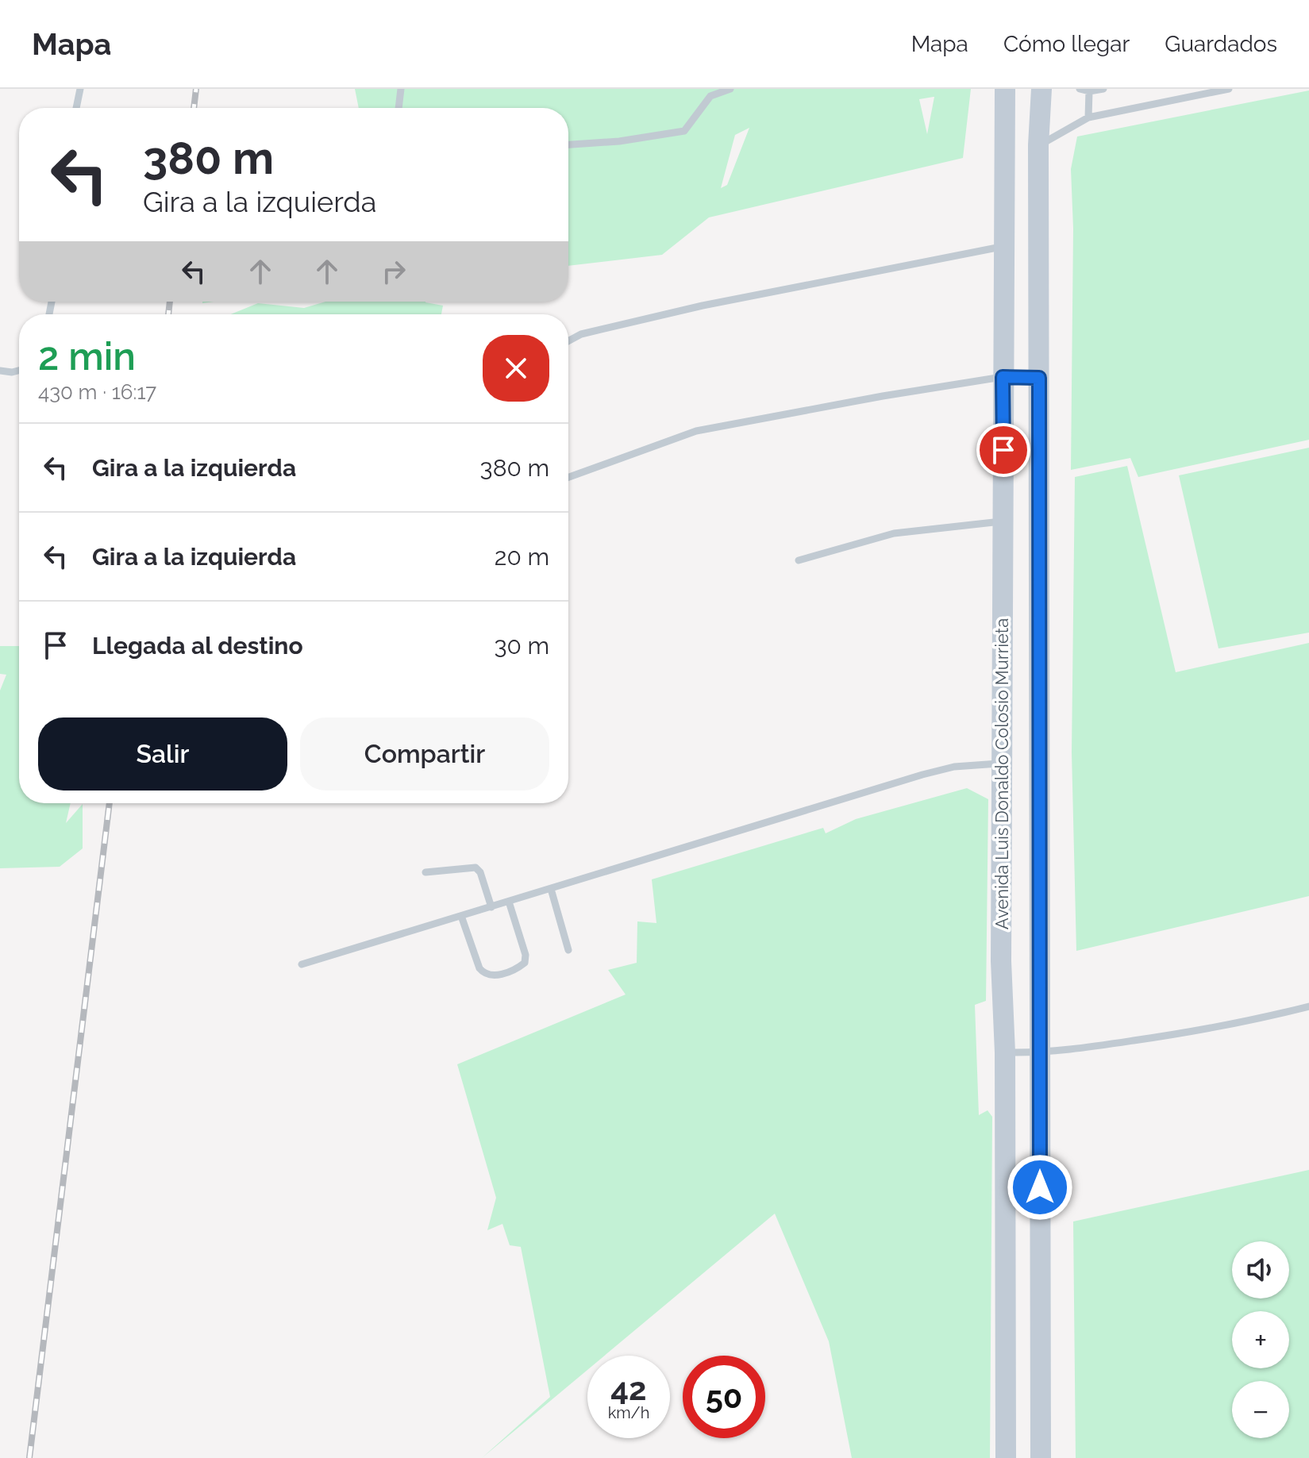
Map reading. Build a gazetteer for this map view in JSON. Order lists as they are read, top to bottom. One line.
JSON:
{"streets":{"main road":["Avenida Luis Donaldo Colosio Murrieta"]},"page":{"header":"Mapa","nav":["Mapa","Cómo llegar","Guardados"],"turn":["380 m","Gira a la izquierda"],"heading":["2 min","430 m · 16:17"],"list":[{"name":"Gira a la izquierda","value":"380 m"},{"name":"Gira a la izquierda","value":"20 m"},{"name":"Llegada al destino","value":"30 m"}],"buttons":["Salir","Compartir"],"map_buttons":["+","−"],"speed":"42 km/h","limit":"50"}}
